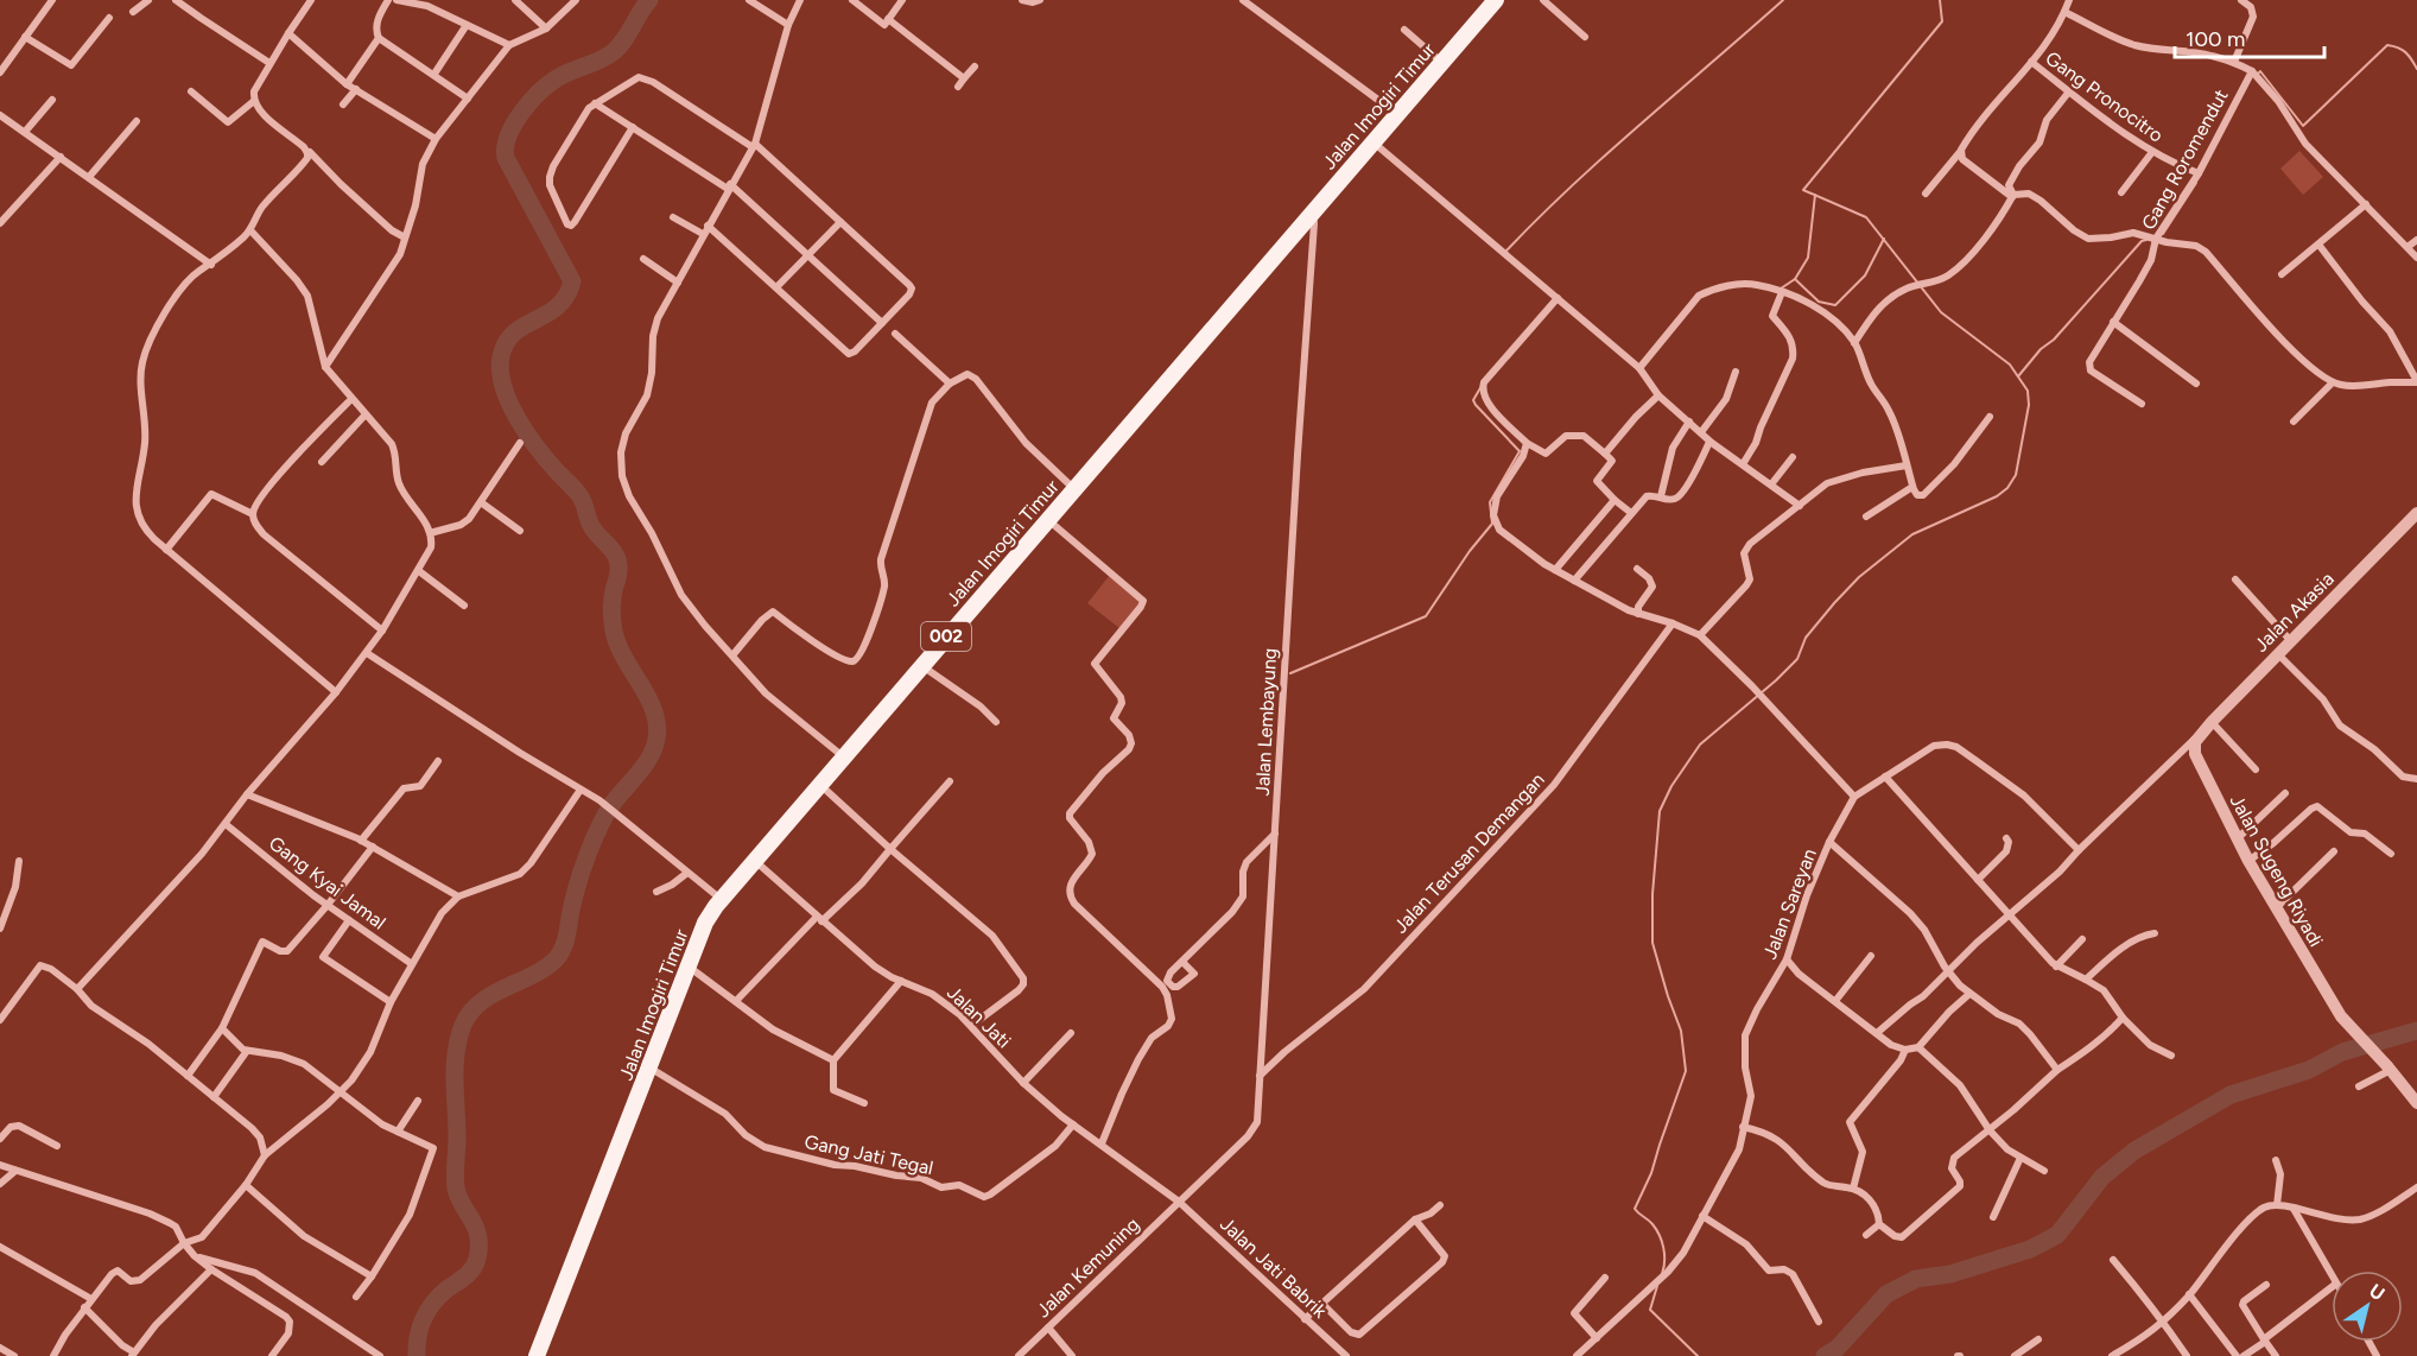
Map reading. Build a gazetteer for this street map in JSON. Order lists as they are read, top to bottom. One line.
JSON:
{"streets":{"main road":["Jalan Imogiri Timur","002"],"street":["Gang Pronocitro","Gang Roromendut","Jalan Akasia","Jalan Lembayung","Jalan Terusan Demangan","Jalan Sugeng Riyadi","Gang Kyai Jamal","Jalan Sareyan","Jalan Jati","Gang Jati Tegal","Jalan Kemuning","Jalan Jati Babrik"]},"crossings":[["Gang Pronocitro","Gang Roromendut"],["Jalan Imogiri Timur","Jalan Lembayung"],["Jalan Imogiri Timur","Jalan Jati"],["Jalan Imogiri Timur","Gang Jati Tegal"],["Jalan Akasia","Jalan Sugeng Riyadi"],["Jalan Lembayung","Jalan Terusan Demangan"],["Jalan Lembayung","Jalan Jati"],["Jalan Lembayung","Jalan Kemuning"],["Jalan Lembayung","Jalan Jati Babrik"],["Jalan Jati","Gang Jati Tegal"],["Jalan Jati","Jalan Kemuning"],["Jalan Jati","Jalan Jati Babrik"],["Jalan Kemuning","Jalan Jati Babrik"]],"scale_bar":"100 m","north":"top right"}
